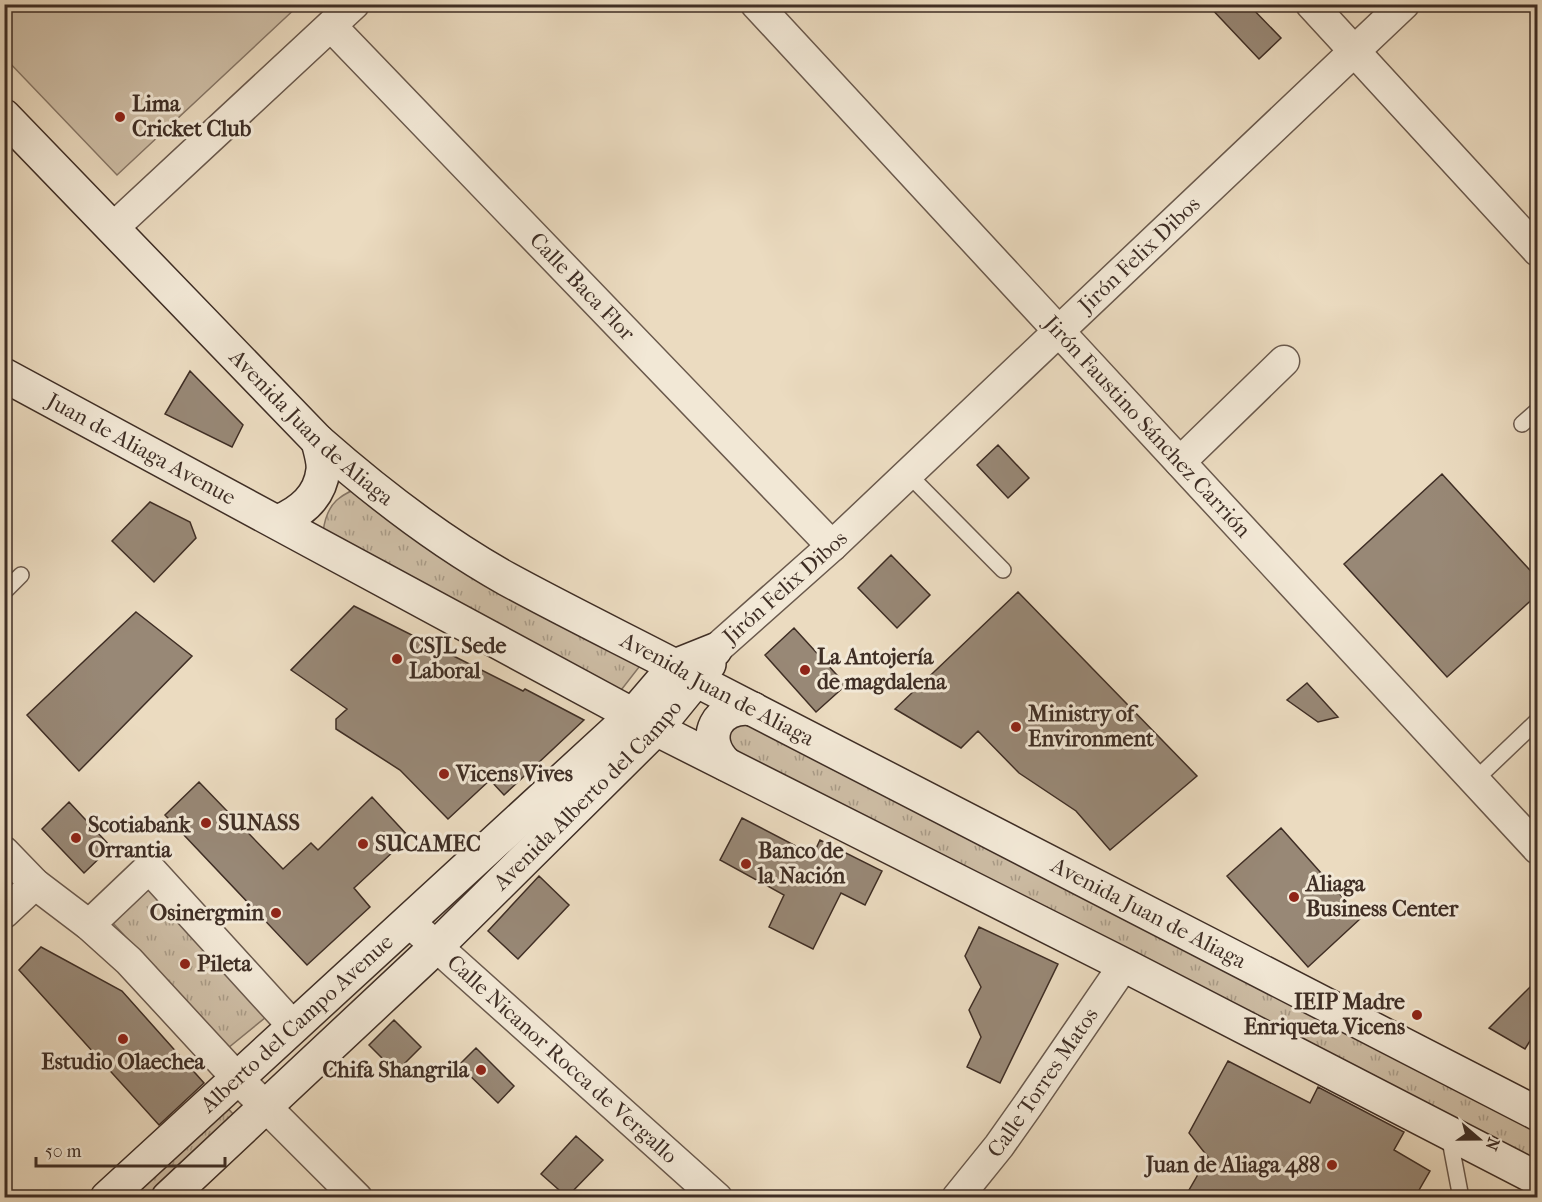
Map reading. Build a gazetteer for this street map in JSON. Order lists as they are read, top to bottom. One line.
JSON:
{"streets":{"main road":["Avenida Juan de Aliaga","Juan de Aliaga Avenue","Avenida Alberto del Campo","Alberto del Campo Avenue"],"street":["Jirón Felix Dibos","Calle Baca Flor","Jirón Faustino Sánchez Carrión","Calle Nicanor Rocca de Vergallo","Calle Torres Matos"]},"crossings":[["Jirón Felix Dibos","Calle Baca Flor"],["Jirón Felix Dibos","Jirón Faustino Sánchez Carrión"],["Jirón Felix Dibos","Avenida Alberto del Campo"],["Avenida Juan de Aliaga","Avenida Alberto del Campo"],["Avenida Alberto del Campo","Alberto del Campo Avenue"],["Avenida Alberto del Campo","Calle Nicanor Rocca de Vergallo"],["Alberto del Campo Avenue","Calle Nicanor Rocca de Vergallo"]],"places":["Lima Cricket Club","CSJL Sede Laboral","La Antojería de magdalena","Ministry of Environment","Vicens Vives","SUNASS","Scotiabank Orrantia","SUCAMEC","Banco de la Nación","Aliaga Business Center","Osinergmin","Pileta","IEIP Madre Enriqueta Vicens","Estudio Olaechea","Chifa Shangrila","Juan de Aliaga 488"],"scale_bar":"50 m","north":"right"}
